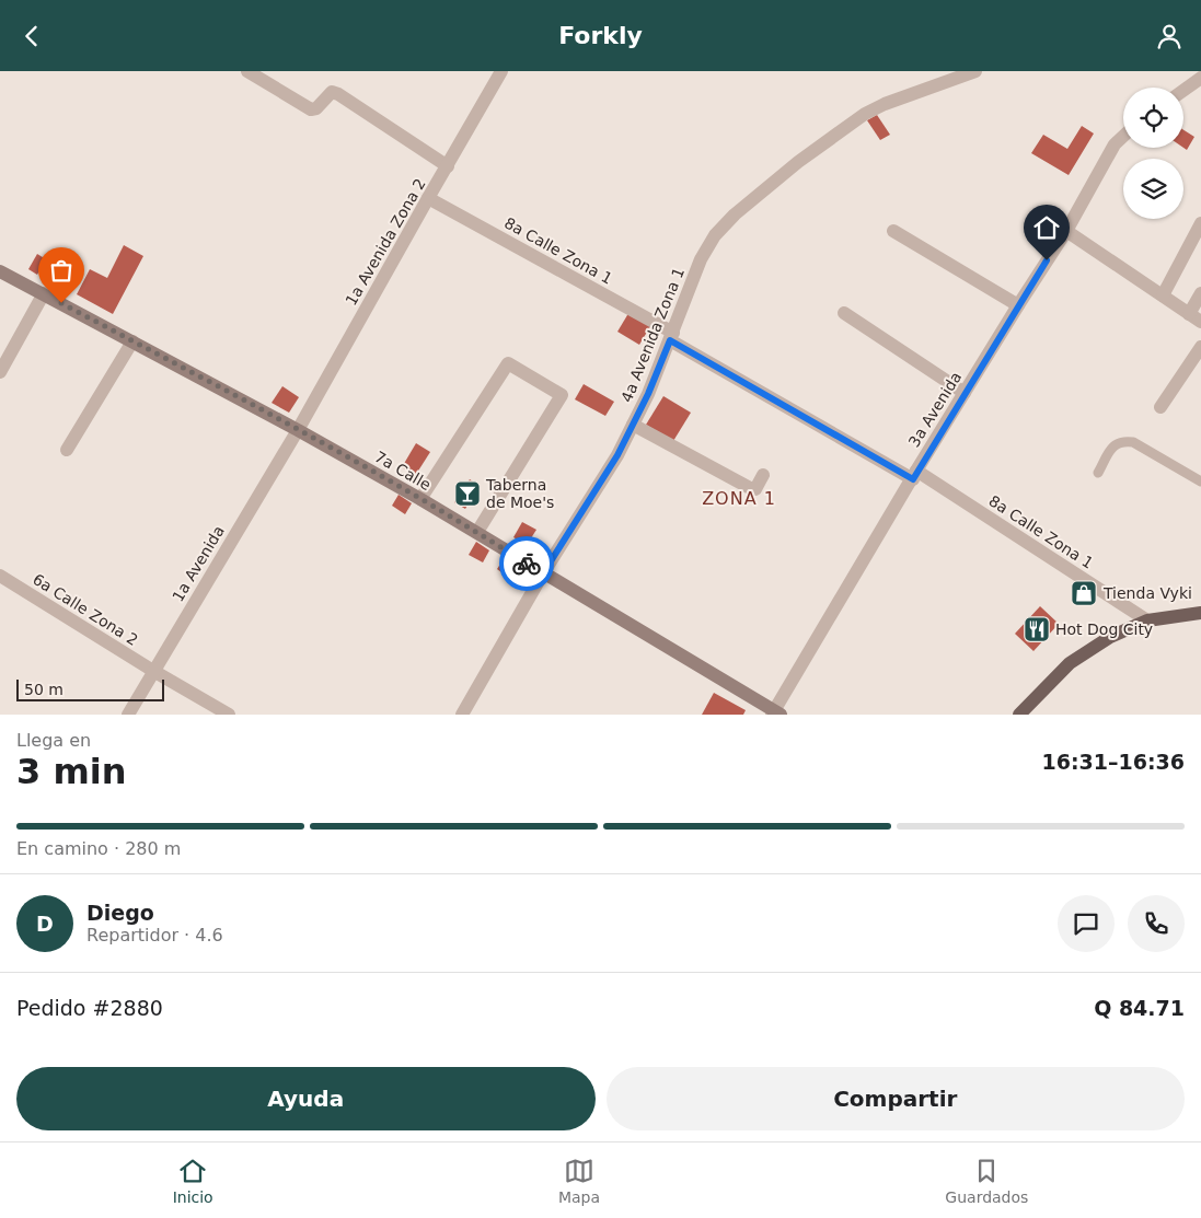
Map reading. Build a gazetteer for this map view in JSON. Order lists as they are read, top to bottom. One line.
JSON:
{"streets":{"street":["1a Avenida Zona 2","8a Calle Zona 1","4a Avenida Zona 1","3a Avenida","7a Calle","1a Avenida","6a Calle Zona 2"]},"crossings":[["1a Avenida Zona 2","8a Calle Zona 1"],["1a Avenida Zona 2","7a Calle"],["1a Avenida Zona 2","1a Avenida"],["8a Calle Zona 1","4a Avenida Zona 1"],["8a Calle Zona 1","3a Avenida"],["4a Avenida Zona 1","7a Calle"],["3a Avenida","7a Calle"],["7a Calle","1a Avenida"],["1a Avenida","6a Calle Zona 2"]],"districts":["ZONA 1"],"places":{"bar":["Taberna de Moe's"],"shop":["Tienda Vyki"],"restaurant":["Hot Dog City"]},"scale_bar":"50 m","page":{"header":"Forkly","scale":"50 m","heading":["3 min","Llega en","16:31–16:36"],"panel":["Diego","Repartidor · 4.6","Pedido #2880","Q 84.71"],"bar":"En camino · 280 m","round":"D","buttons":["Ayuda","Compartir"],"tabs":["Inicio","Mapa","Guardados"]}}
